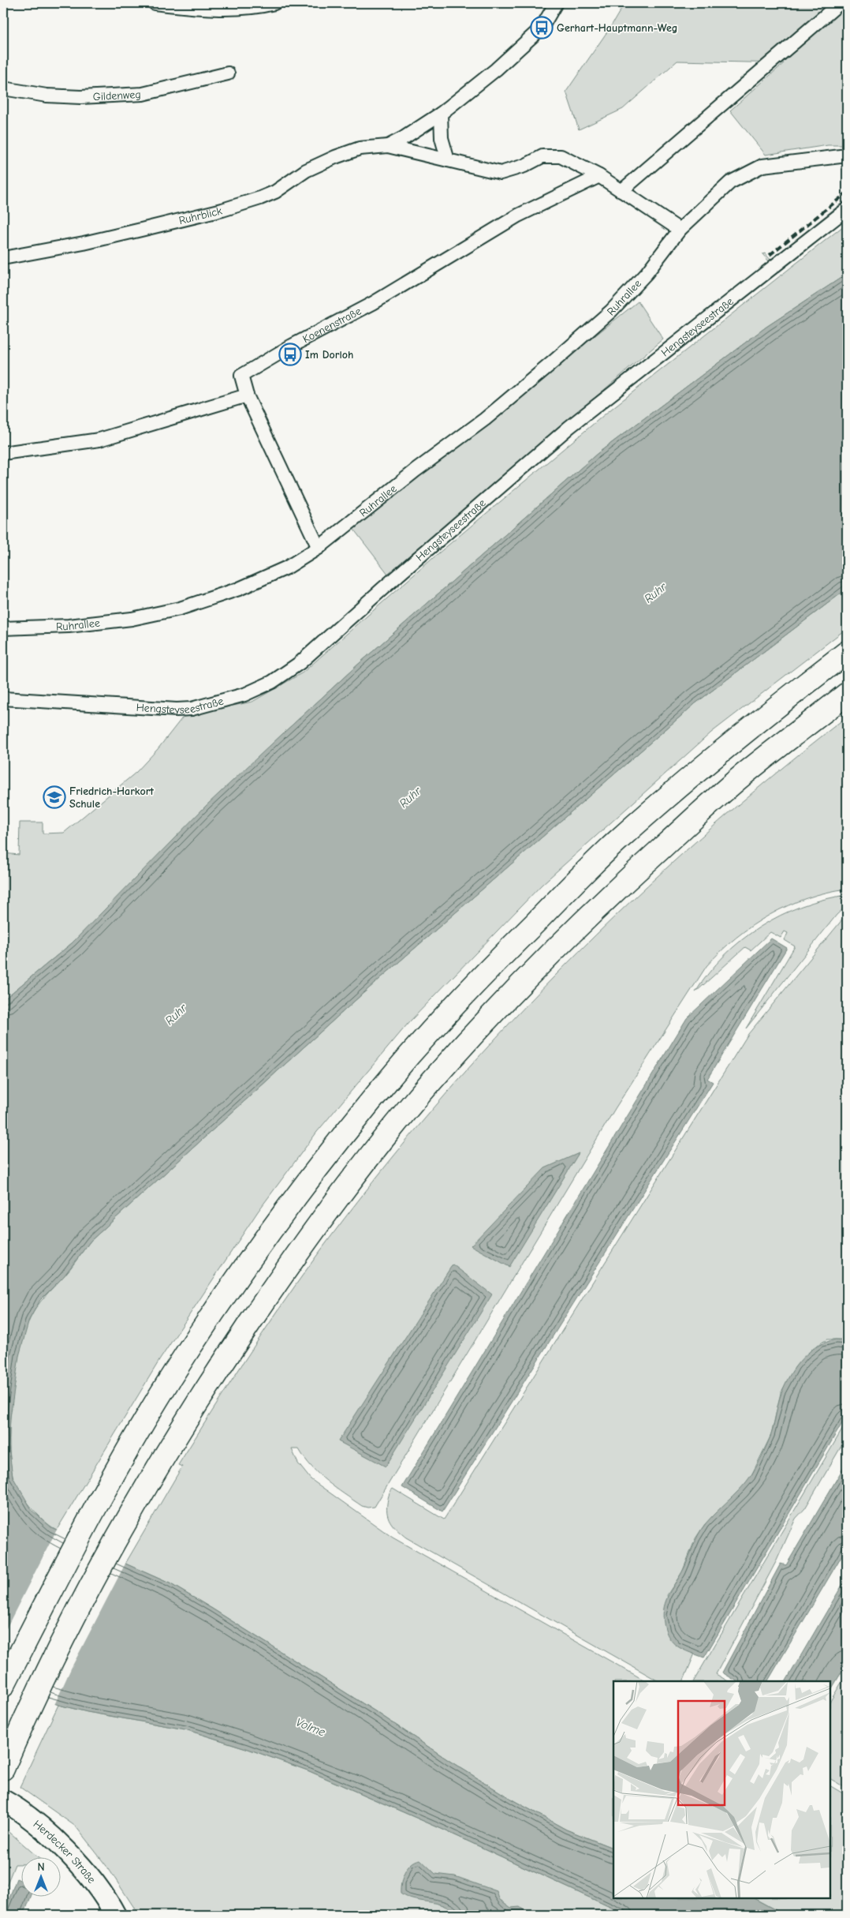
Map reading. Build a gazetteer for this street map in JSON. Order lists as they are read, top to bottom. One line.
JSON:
{"streets":{"main road":["Herdecker Straße"],"street":["Gildenweg","Ruhrblick","Ruhrallee","Koenenstraße","Hengsteyseestraße"]},"water":["Ruhr","Volme"],"places":{"bus stop":["Gerhart-Hauptmann-Weg","Im Dorloh"],"school or university":["Friedrich-Harkort Schule"]},"north":"top"}
